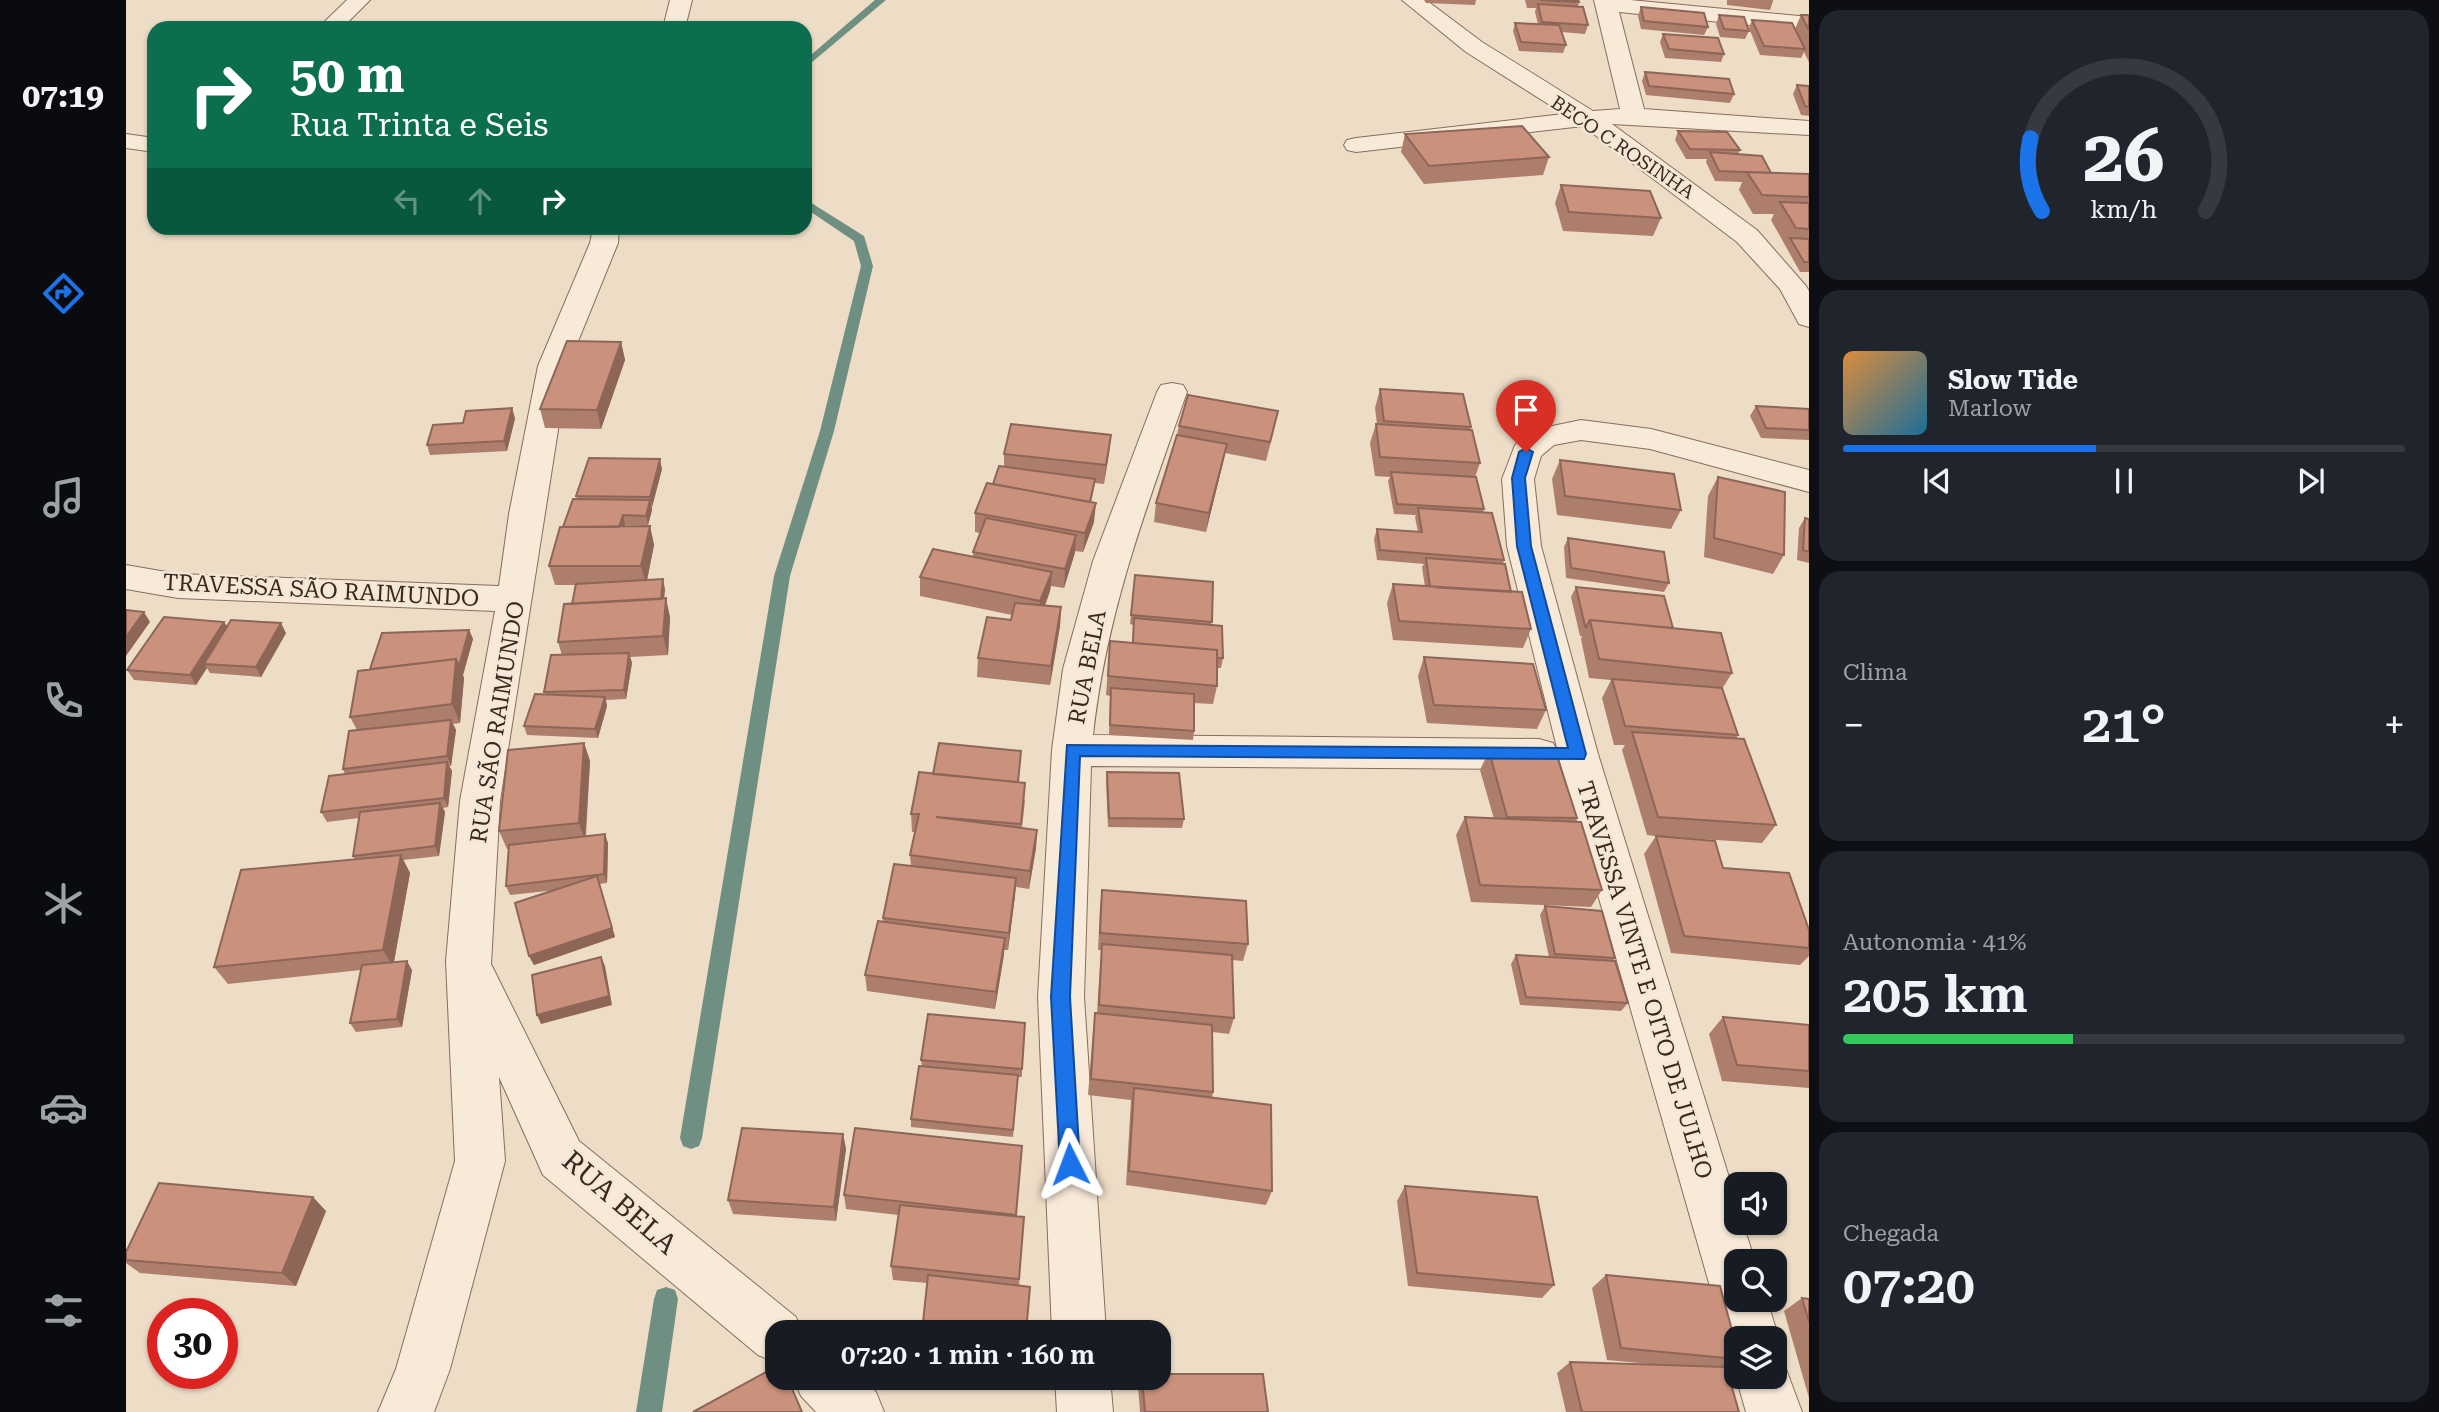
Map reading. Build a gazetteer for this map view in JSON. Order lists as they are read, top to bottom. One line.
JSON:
{"streets":{"street":["BECO C ROSINHA","TRAVESSA SÃO RAIMUNDO","RUA BELA","RUA SÃO RAIMUNDO","TRAVESSA VINTE E OITO DE JULHO"]},"crossings":[["TRAVESSA SÃO RAIMUNDO","RUA SÃO RAIMUNDO"],["RUA BELA","RUA SÃO RAIMUNDO"]],"page":{"tabs":"07:19","turn":["50 m","Rua Trinta e Seis"],"song":["Slow Tide","Marlow"],"tile":["Clima",["Autonomia · 41%","205 km"],["Chegada","07:20"]],"heat":["−","21°","+"],"limit":"30","trip":"07:20 · 1 min · 160 m","gauge":["26","km/h"]}}
